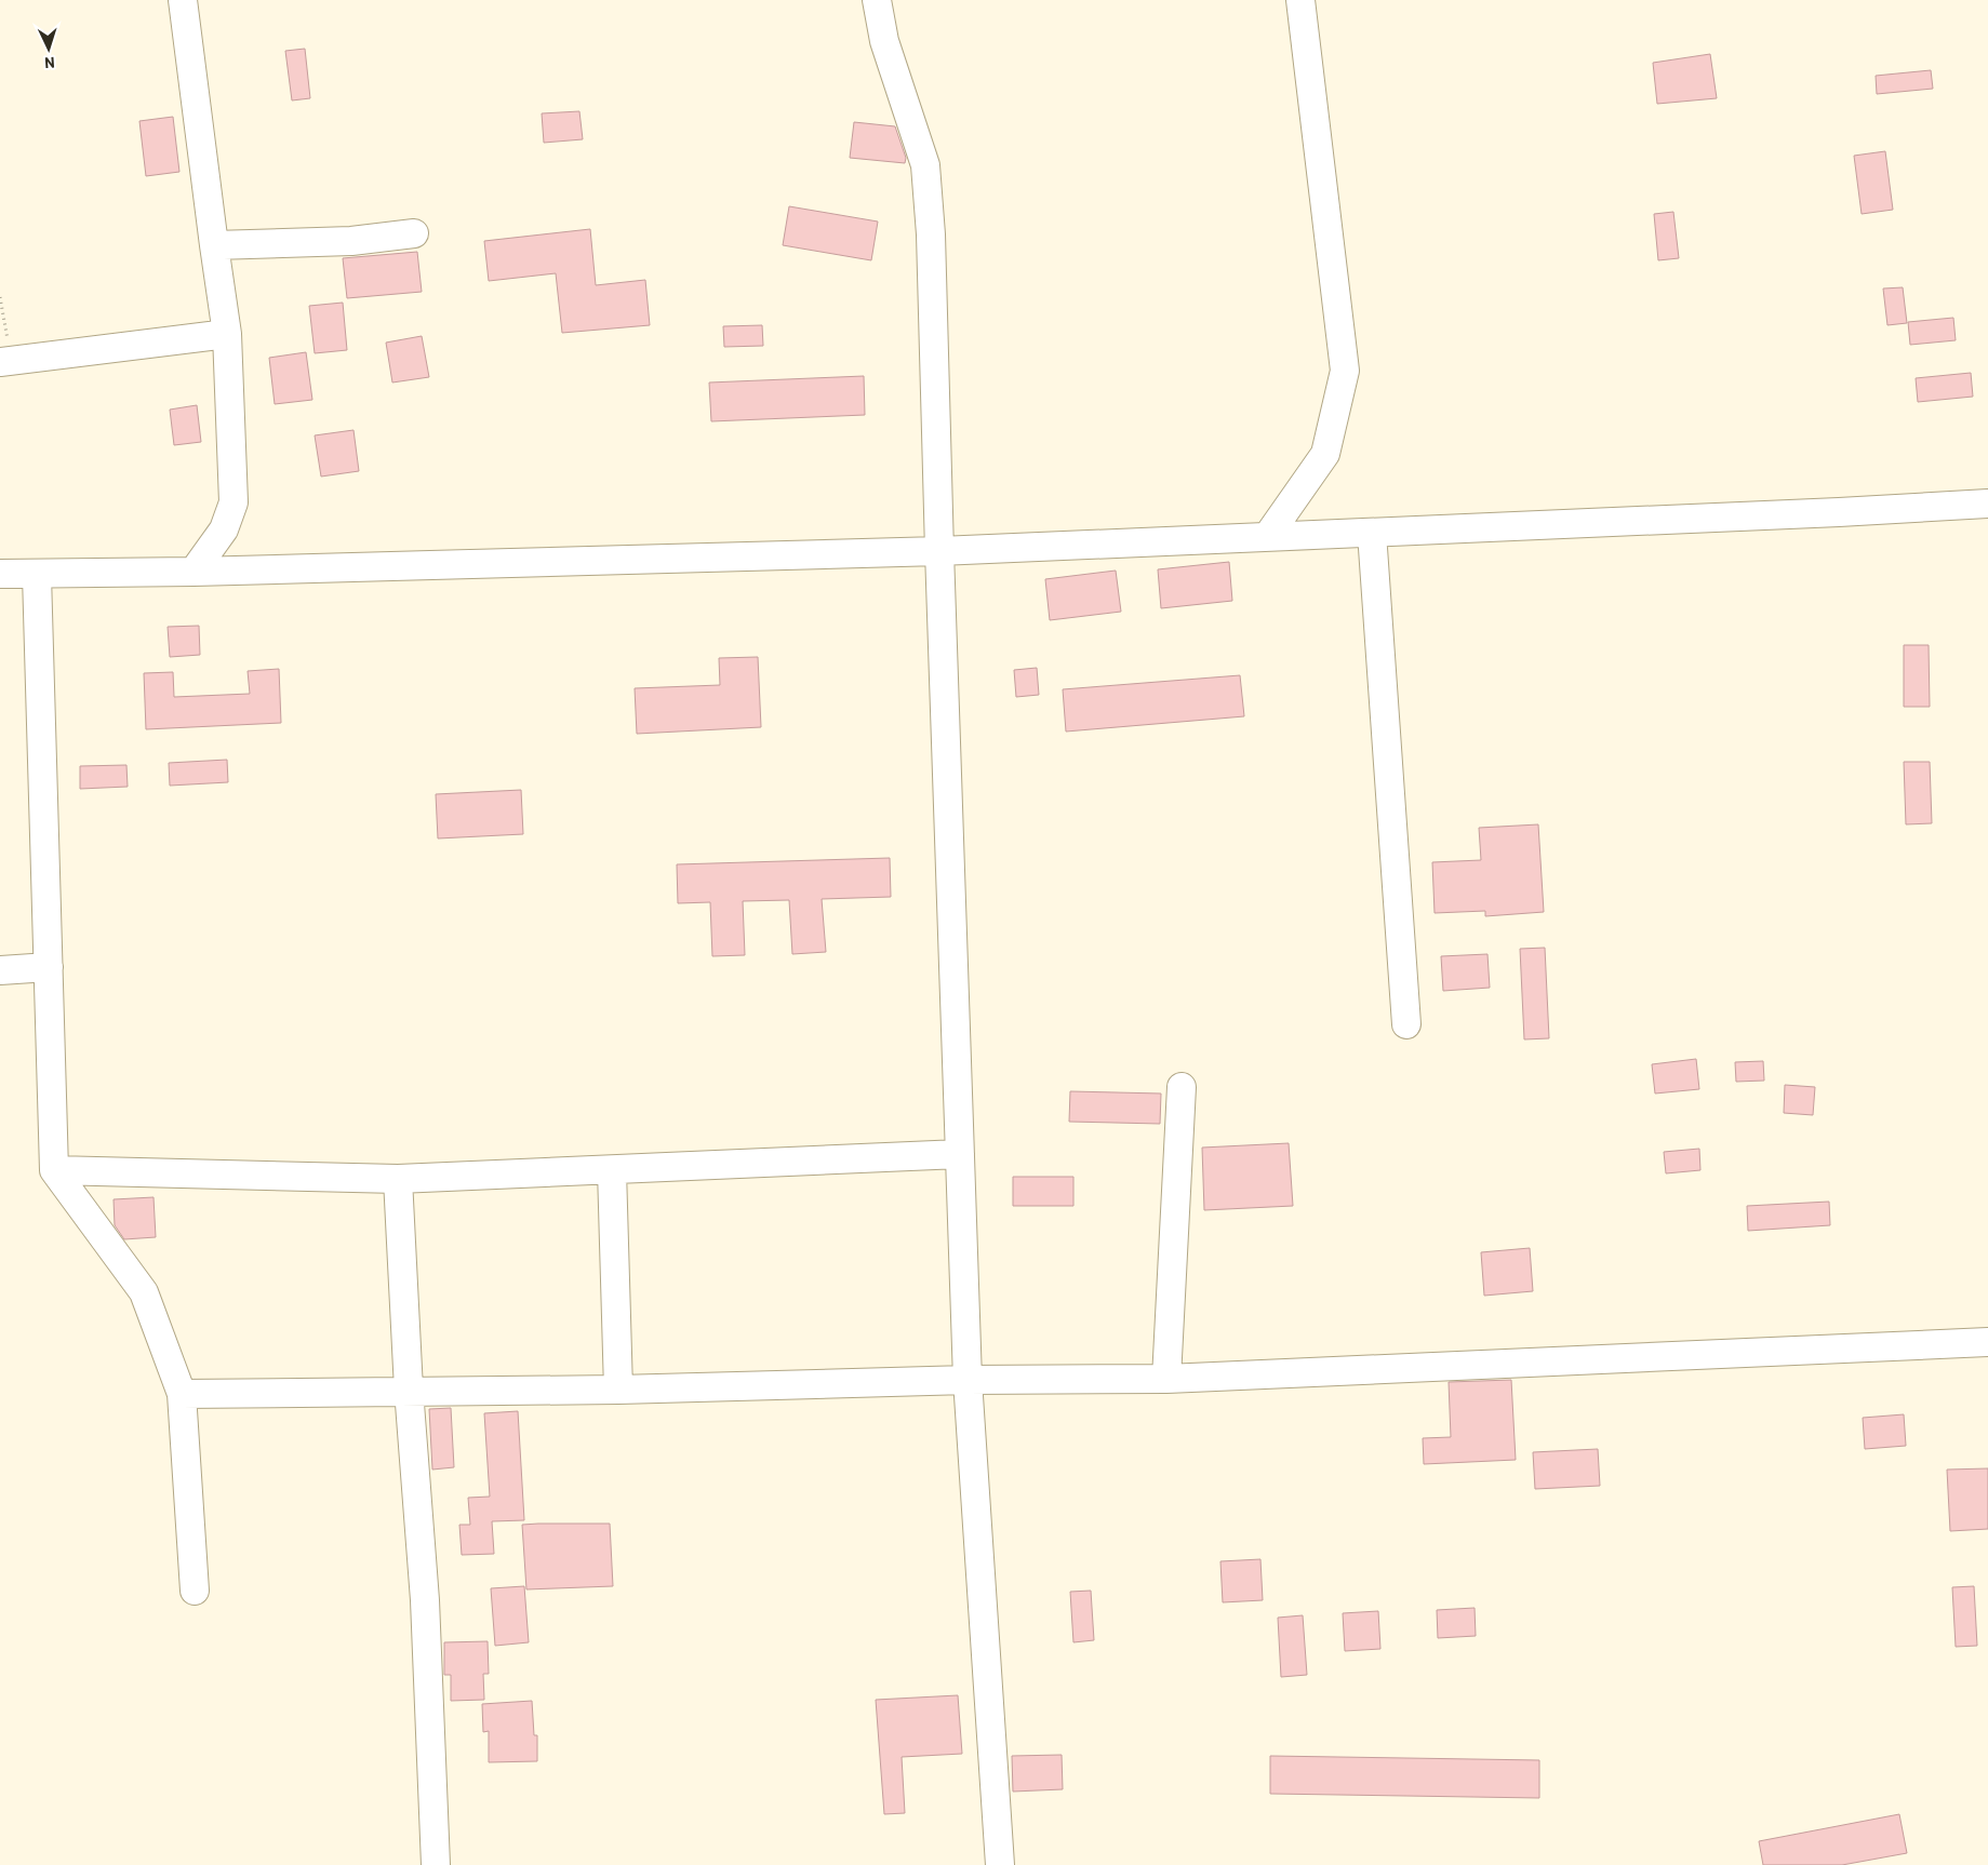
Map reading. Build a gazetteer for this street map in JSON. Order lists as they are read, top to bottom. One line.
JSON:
{"north":"bottom"}
